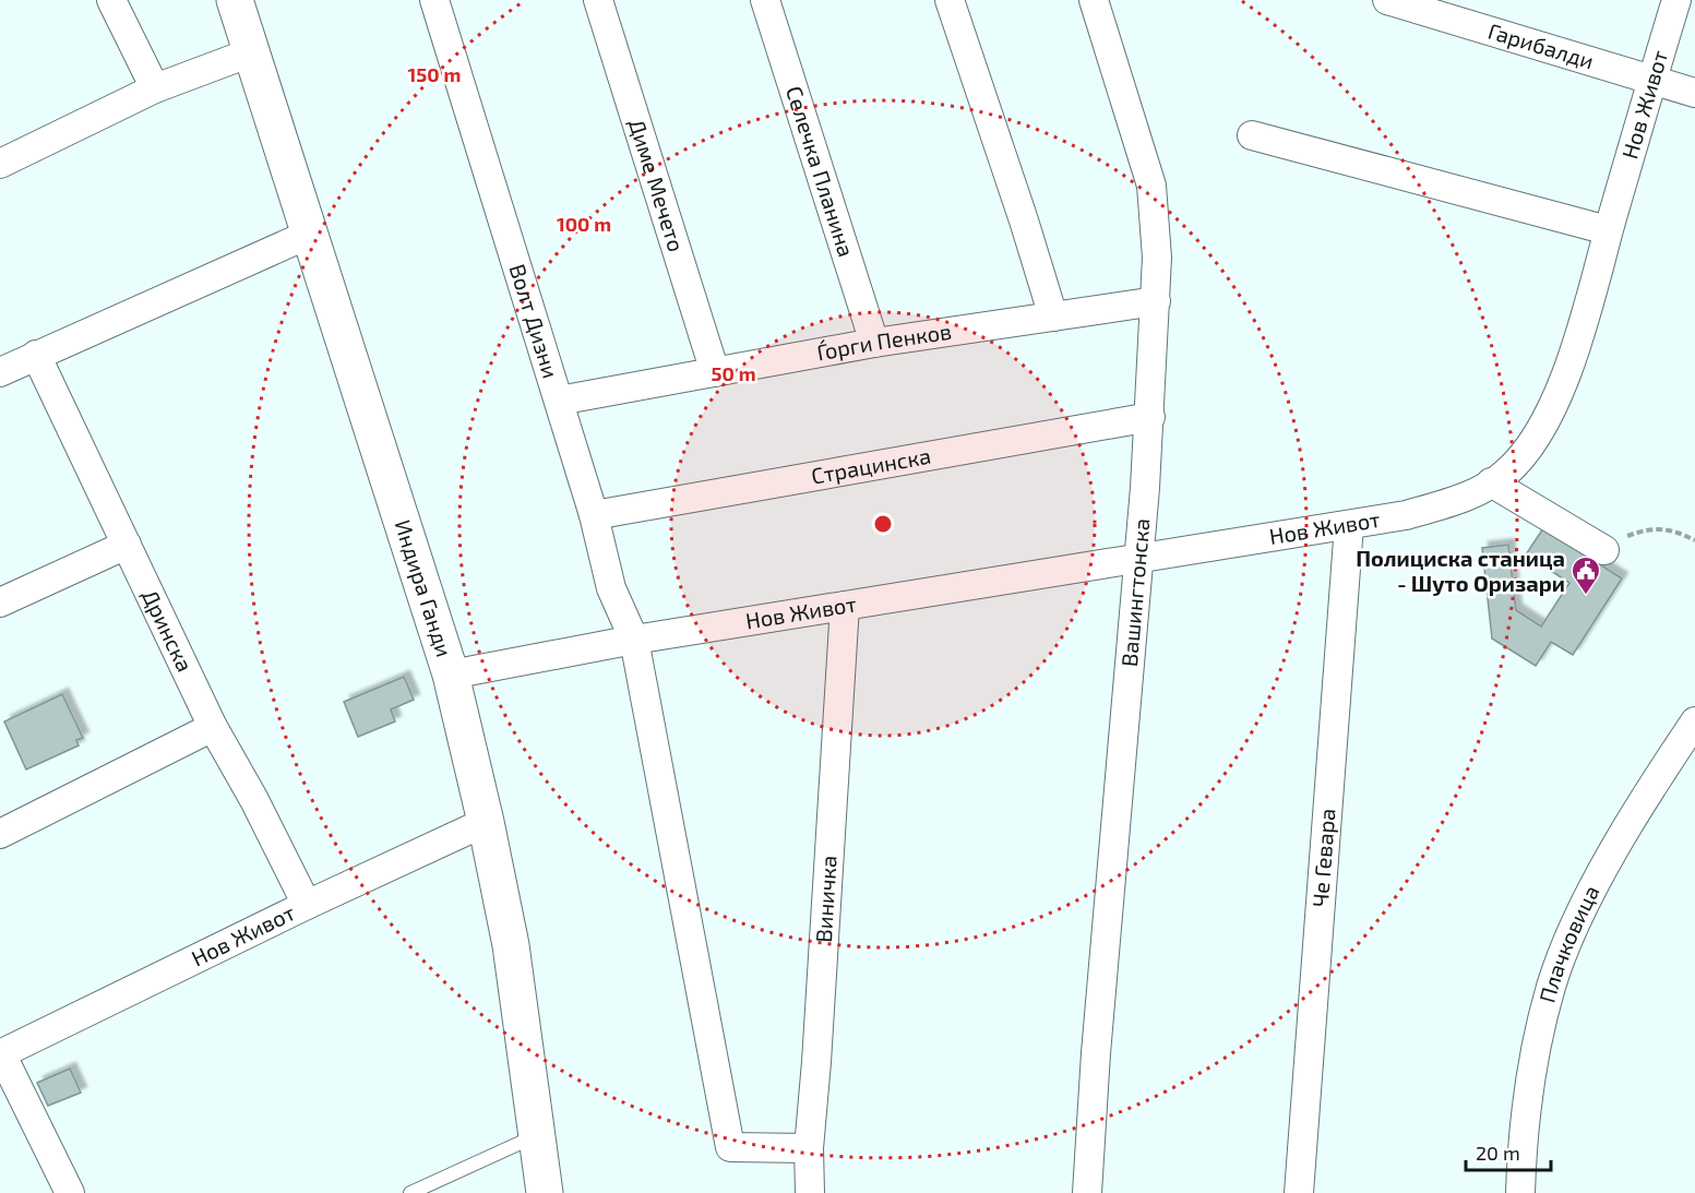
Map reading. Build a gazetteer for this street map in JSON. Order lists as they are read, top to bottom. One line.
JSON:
{"streets":{"street":["Гарибалди","Нов Живот","Селечка Планина","Диме Мечето","Волт Дизни","Ѓорги Пенков","Страцинска","Индира Ганди","Вашингтонска","Дринска","Че Гевара","Виничка","Плачковица"]},"crossings":[["Гарибалди","Нов Живот"],["Нов Живот","Волт Дизни"],["Нов Живот","Индира Ганди"],["Нов Живот","Вашингтонска"],["Нов Живот","Дринска"],["Нов Живот","Че Гевара"],["Нов Живот","Виничка"],["Селечка Планина","Ѓорги Пенков"],["Диме Мечето","Ѓорги Пенков"],["Волт Дизни","Ѓорги Пенков"],["Волт Дизни","Страцинска"],["Ѓорги Пенков","Вашингтонска"],["Страцинска","Вашингтонска"]],"places":{"public building":["Полициска станица - Шуто Оризари"]},"scale_bar":"20 m","rings":["150 m","100 m","50 m"]}
